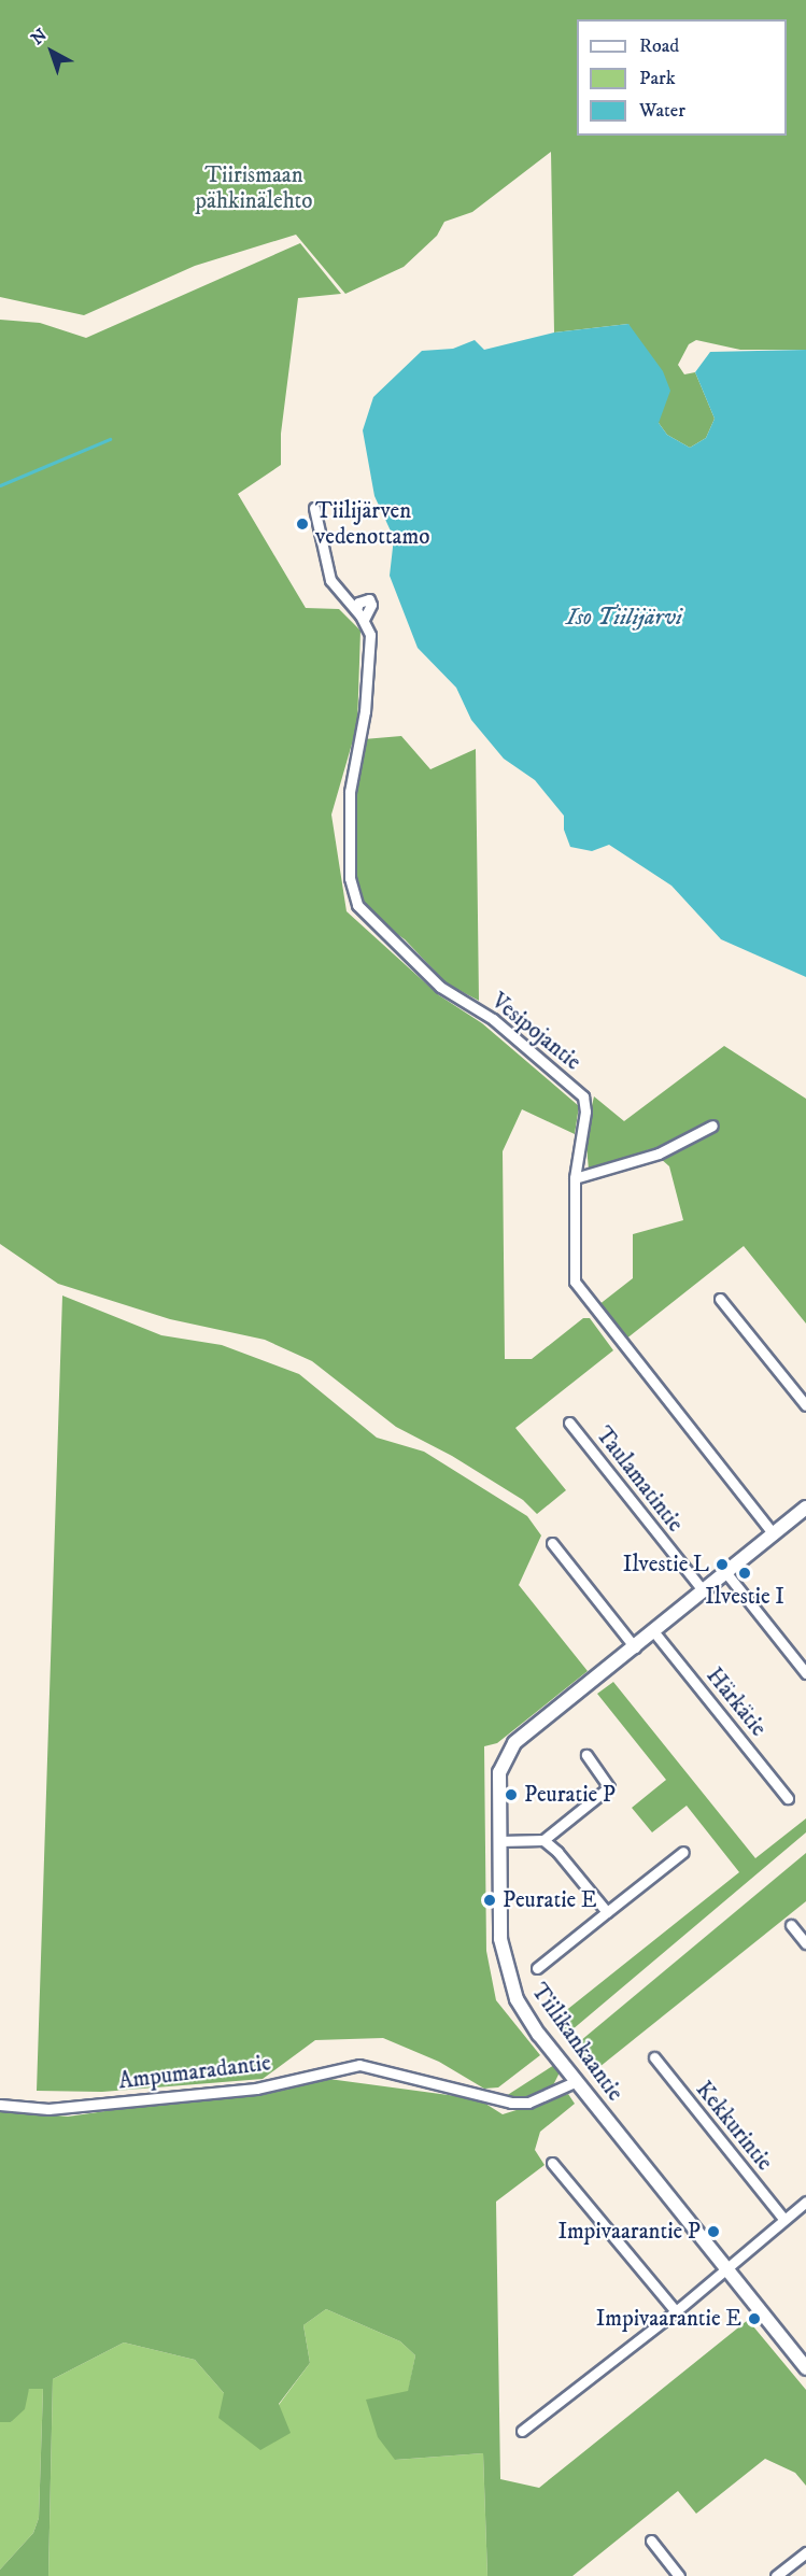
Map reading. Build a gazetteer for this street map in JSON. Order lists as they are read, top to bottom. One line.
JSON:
{"streets":{"street":["Vesipojantie","Taulamatintie","Härkätie","Tiilikankaantie","Ampumaradantie","Kekkurintie"]},"crossings":[["Vesipojantie","Tiilikankaantie"],["Taulamatintie","Tiilikankaantie"],["Härkätie","Tiilikankaantie"],["Tiilikankaantie","Ampumaradantie"]],"water":["Iso Tiilijärvi"],"parks":["Tiirismaan pähkinälehto"],"places":["Tiilijärven vedenottamo","Ilvestie L","Ilvestie I","Peuratie P","Peuratie E","Impivaarantie P","Impivaarantie E"],"legend":["Road","Park","Water"],"north":"top left"}
